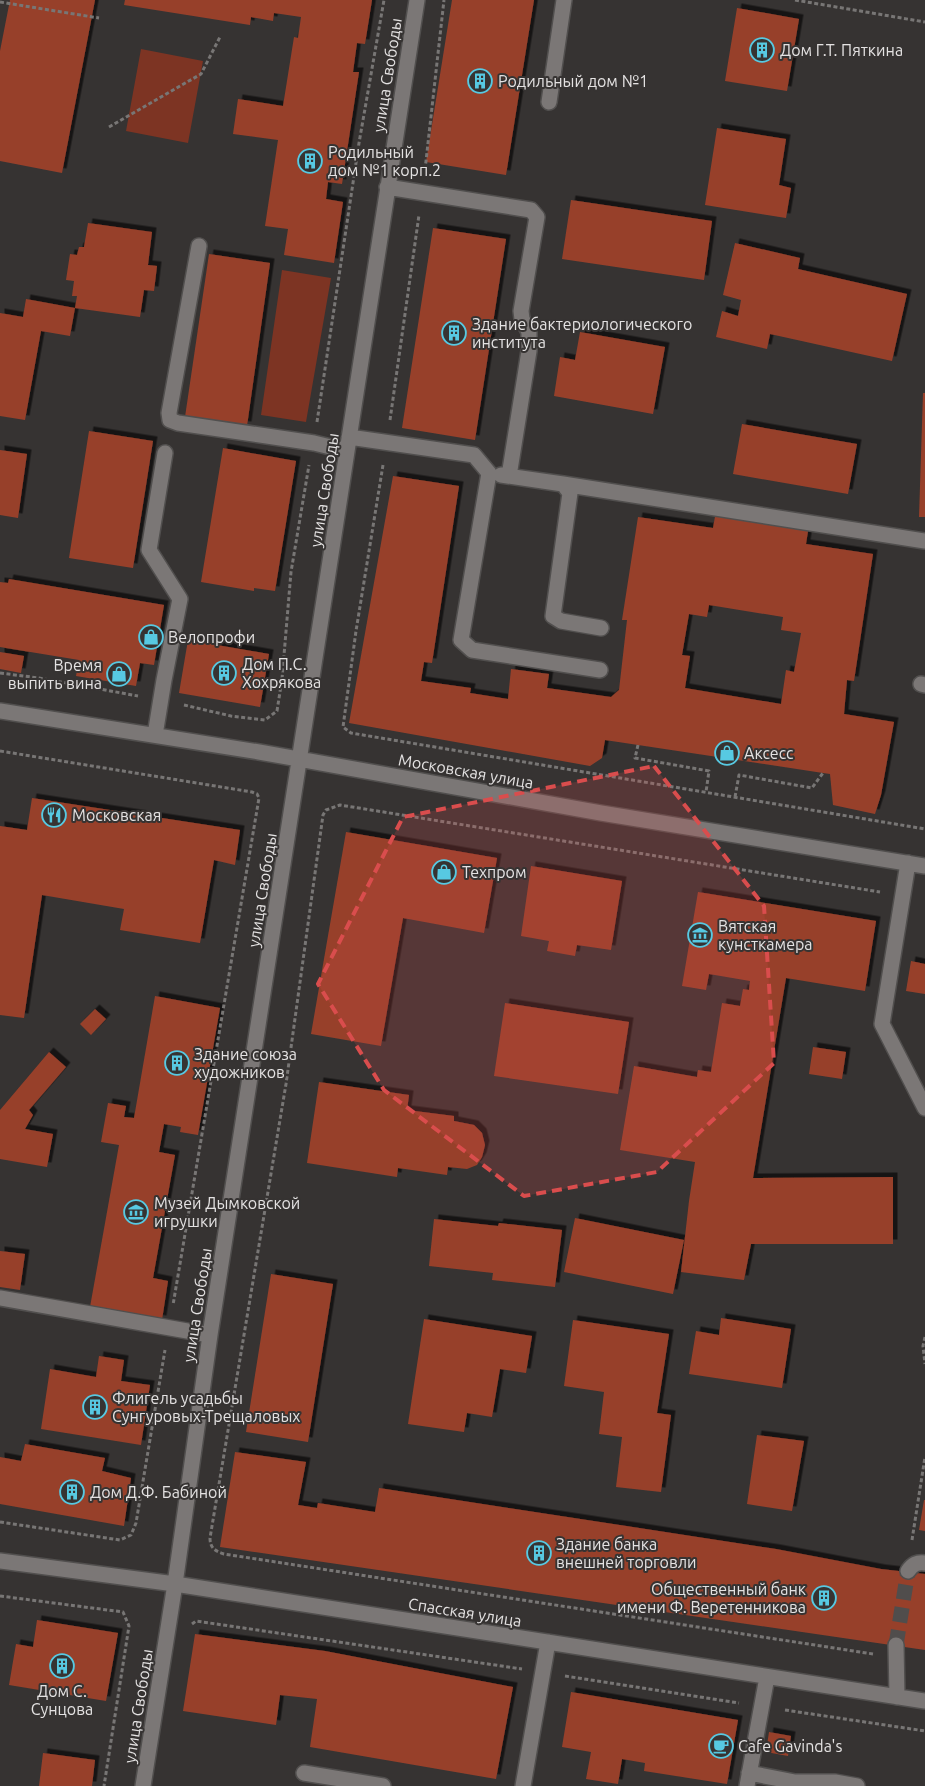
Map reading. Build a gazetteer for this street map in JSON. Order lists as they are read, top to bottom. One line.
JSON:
{"streets":{"street":["улица Свободы","Московская улица","Спасская улица"]},"crossings":[["улица Свободы","Московская улица"],["улица Свободы","Спасская улица"]],"places":{"building":["Дом Г.Т. Пяткина","Родильный дом №1","Родильный дом №1 корп.2","Здание бактериологического института","Дом П.С. Хохрякова","Здание союза художников","Флигель усадьбы Сунгуровых-Трещаловых","Дом Д.Ф. Бабиной","Здание банка внешней торговли","Общественный банк имени Ф. Веретенникова","Дом С. Сунцова"],"shop":["Велопрофи","Время выпить вина","Аксесс","Техпром"],"restaurant":["Московская"],"museum":["Вятская кунсткамера","Музей Дымковской игрушки"],"cafe":["Cafe Gavinda's"]}}
